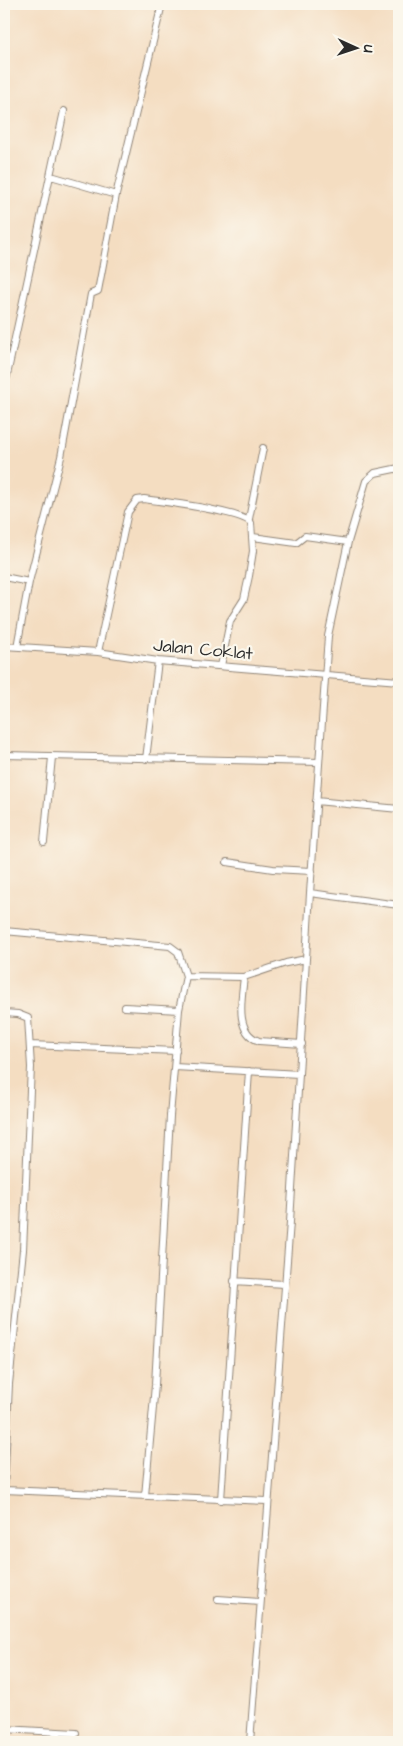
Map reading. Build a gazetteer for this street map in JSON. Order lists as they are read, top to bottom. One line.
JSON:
{"streets":{"street":["Jalan Coklat"]},"north":"right"}
